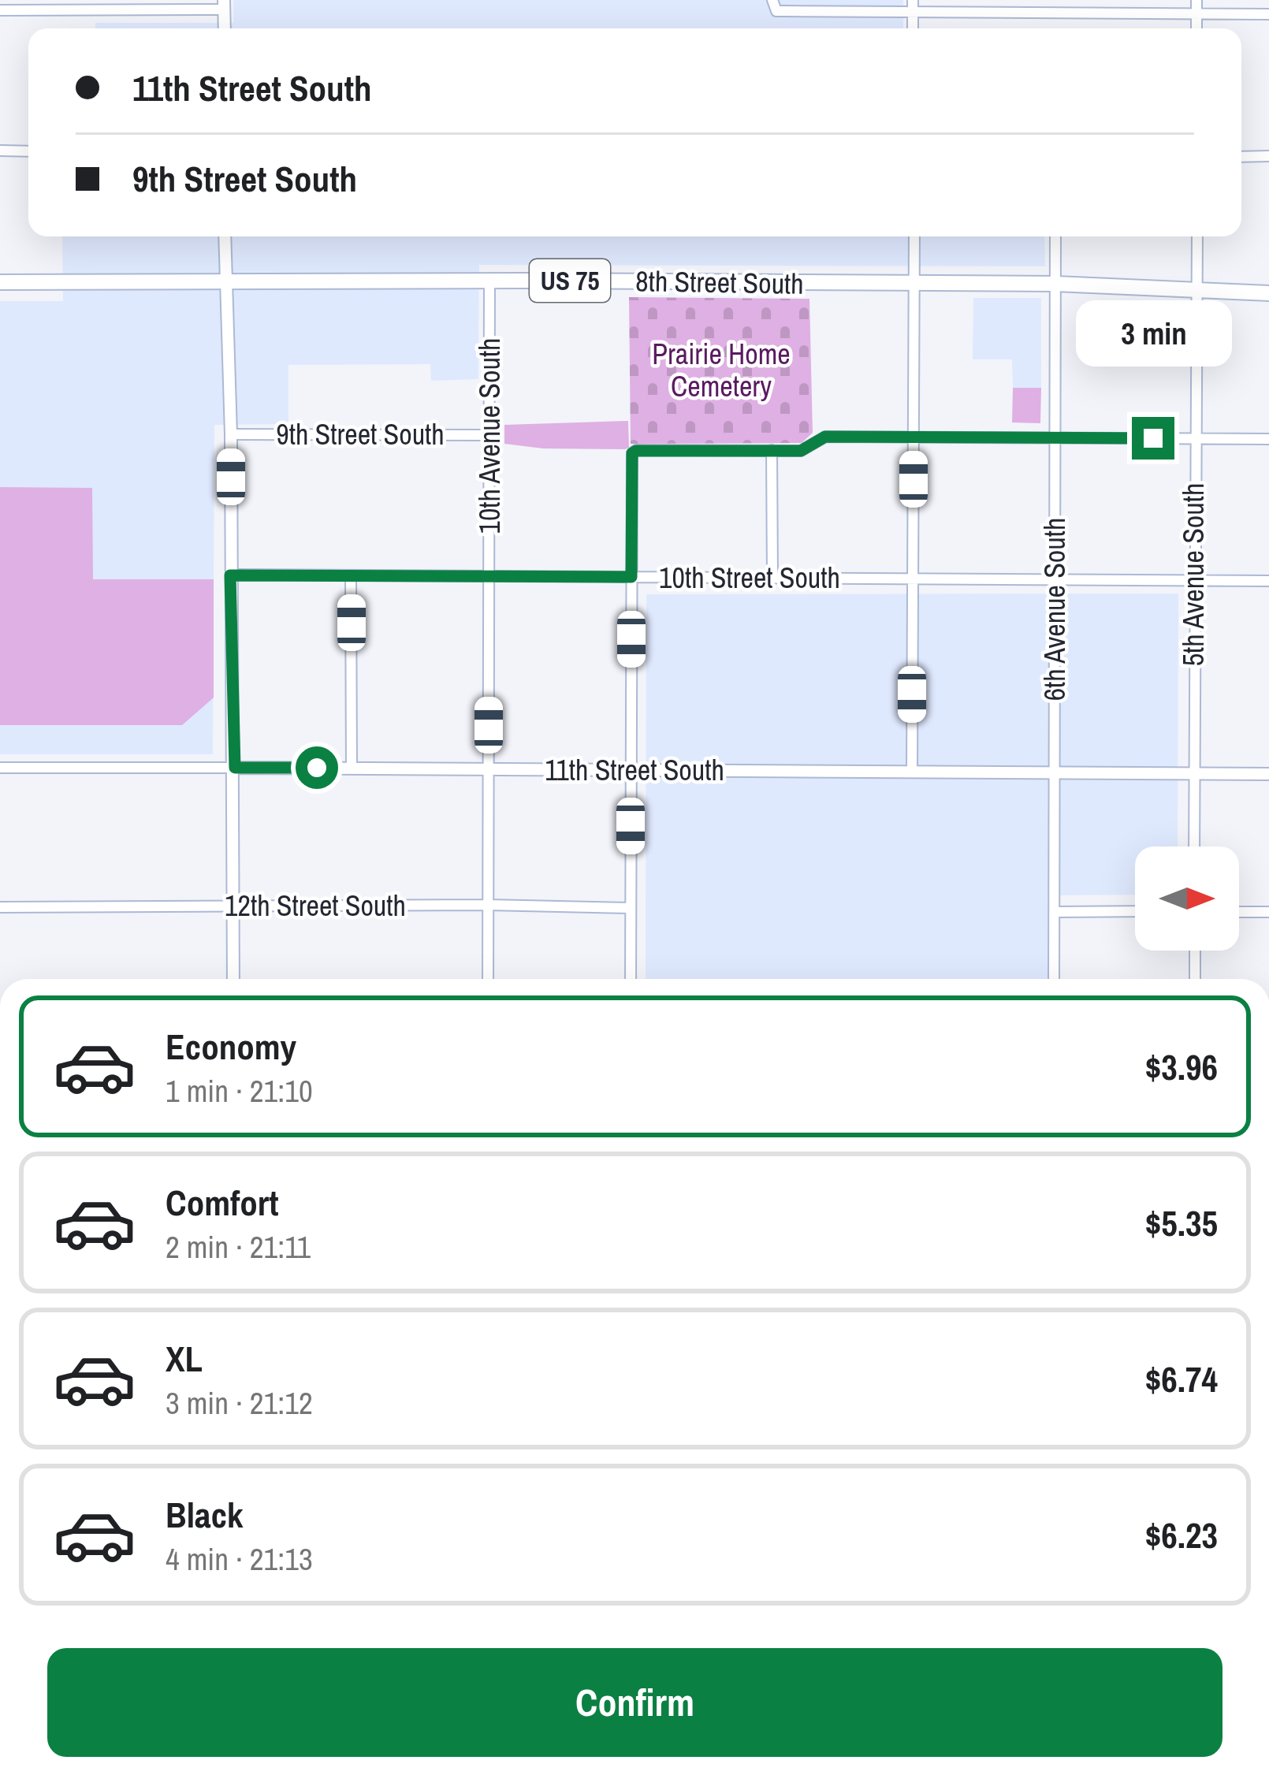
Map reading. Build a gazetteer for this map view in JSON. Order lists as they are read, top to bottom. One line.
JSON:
{"streets":{"main road":["US 75","8th Street South"],"street":["9th Street South","10th Avenue South","5th Avenue South","10th Street South","6th Avenue South","11th Street South","12th Street South"]},"crossings":[["8th Street South","10th Avenue South"],["8th Street South","5th Avenue South"],["8th Street South","6th Avenue South"],["9th Street South","10th Avenue South"],["10th Avenue South","10th Street South"],["10th Avenue South","11th Street South"],["10th Avenue South","12th Street South"],["5th Avenue South","10th Street South"],["5th Avenue South","11th Street South"],["10th Street South","6th Avenue South"],["6th Avenue South","11th Street South"]],"parks":["Prairie Home Cemetery"],"north":"right","page":{"banner":["11th Street South","9th Street South"],"bubble":"3 min","list":[{"name":"Economy","note":"1 min · 21:10","value":"$3.96"},{"name":"Comfort","note":"2 min · 21:11","value":"$5.35"},{"name":"XL","note":"3 min · 21:12","value":"$6.74"},{"name":"Black","note":"4 min · 21:13","value":"$6.23"}],"buttons":"Confirm"}}
